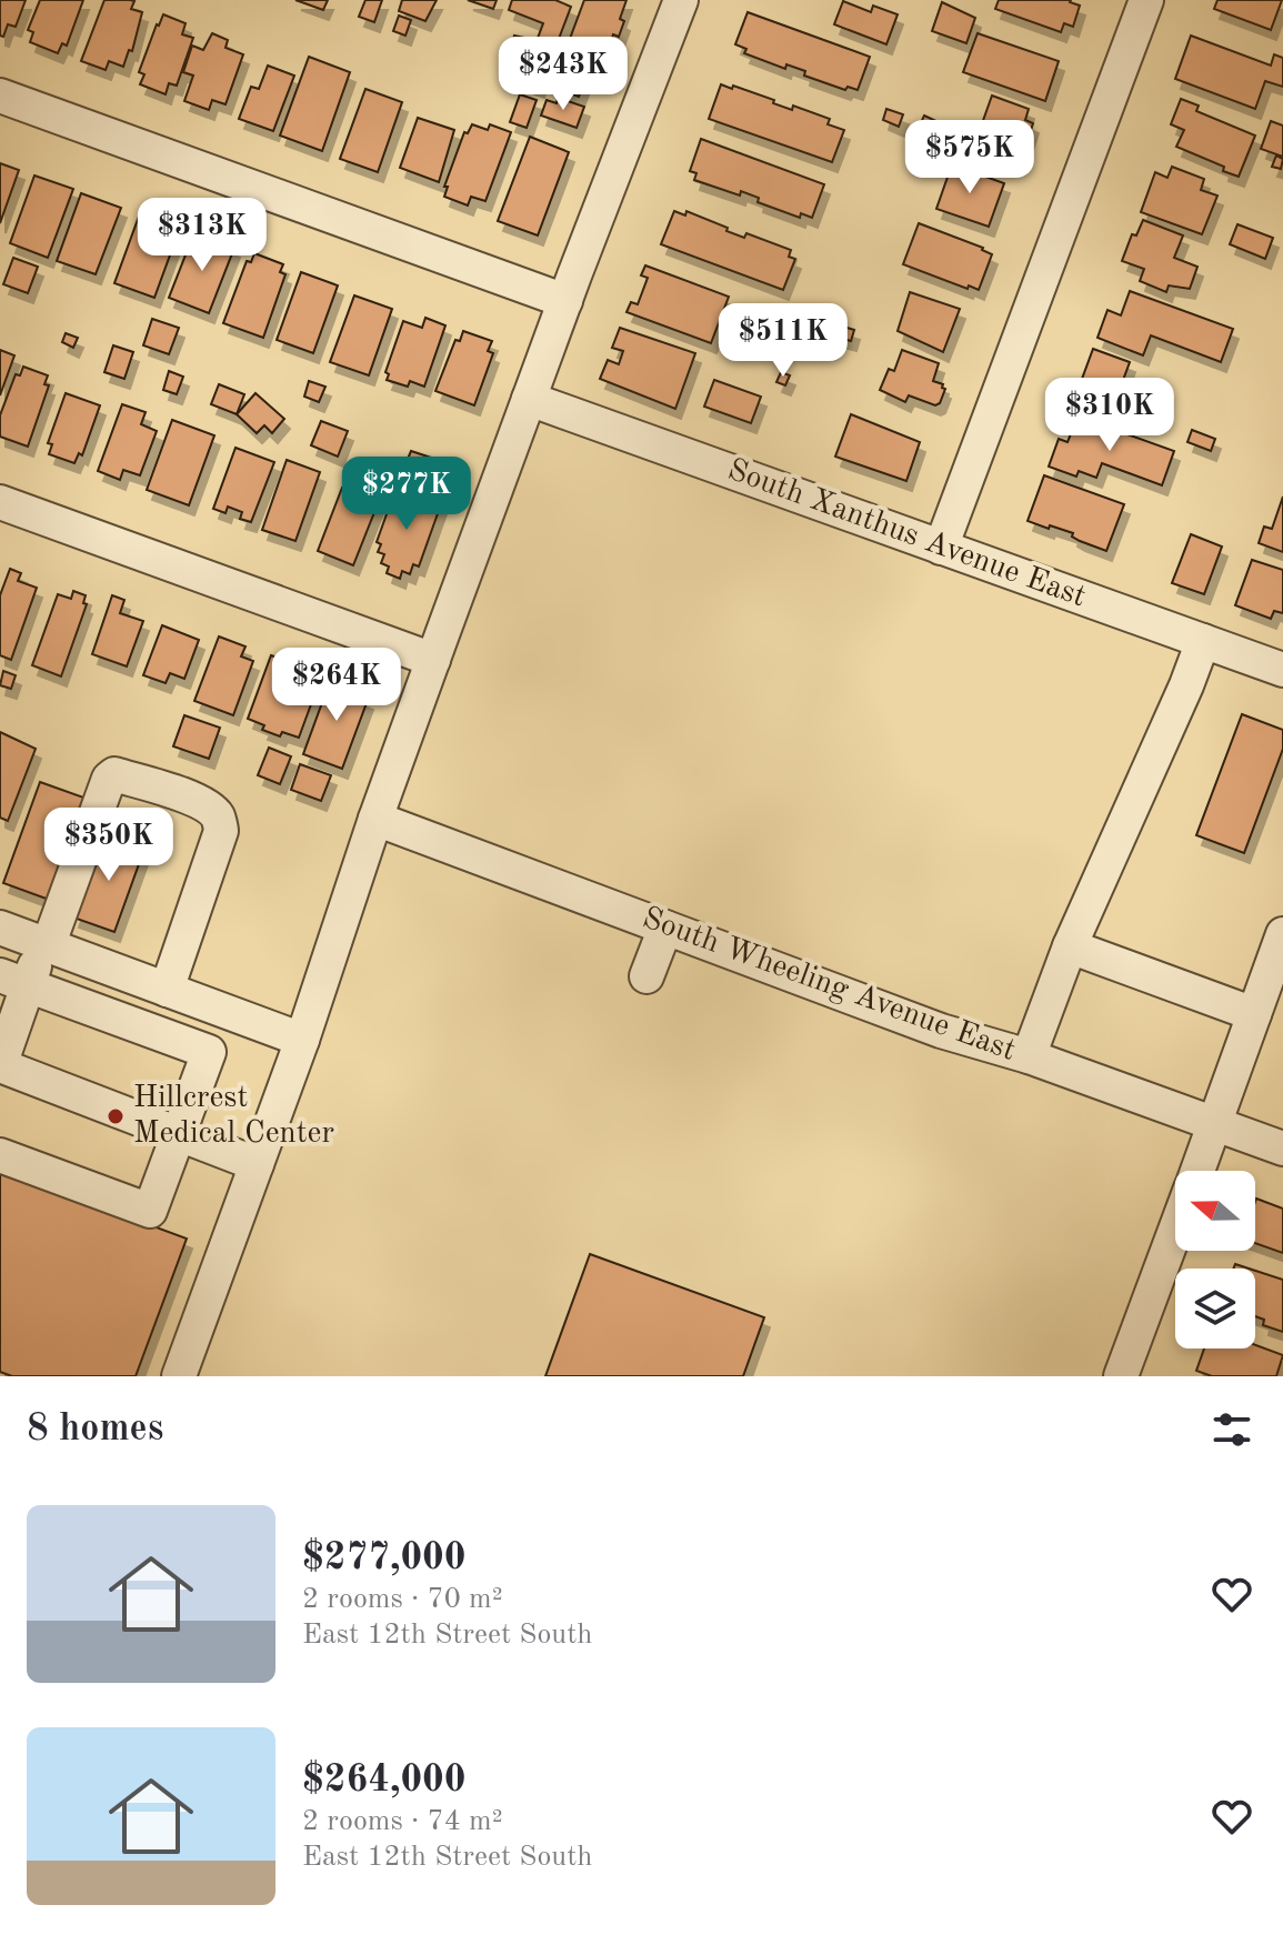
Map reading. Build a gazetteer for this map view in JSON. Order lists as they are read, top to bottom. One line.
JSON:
{"streets":{"street":["South Xanthus Avenue East","South Wheeling Avenue East"]},"places":["Hillcrest Medical Center"],"north":"left","page":{"price":["$243K","$575K","$313K","$511K","$310K","$277K","$264K","$350K"],"heading":"8 homes","list":[{"name":"$277,000","note":"2 rooms · 70 m² · East 12th Street South"},{"name":"$264,000","note":"2 rooms · 74 m² · East 12th Street South"}]}}
